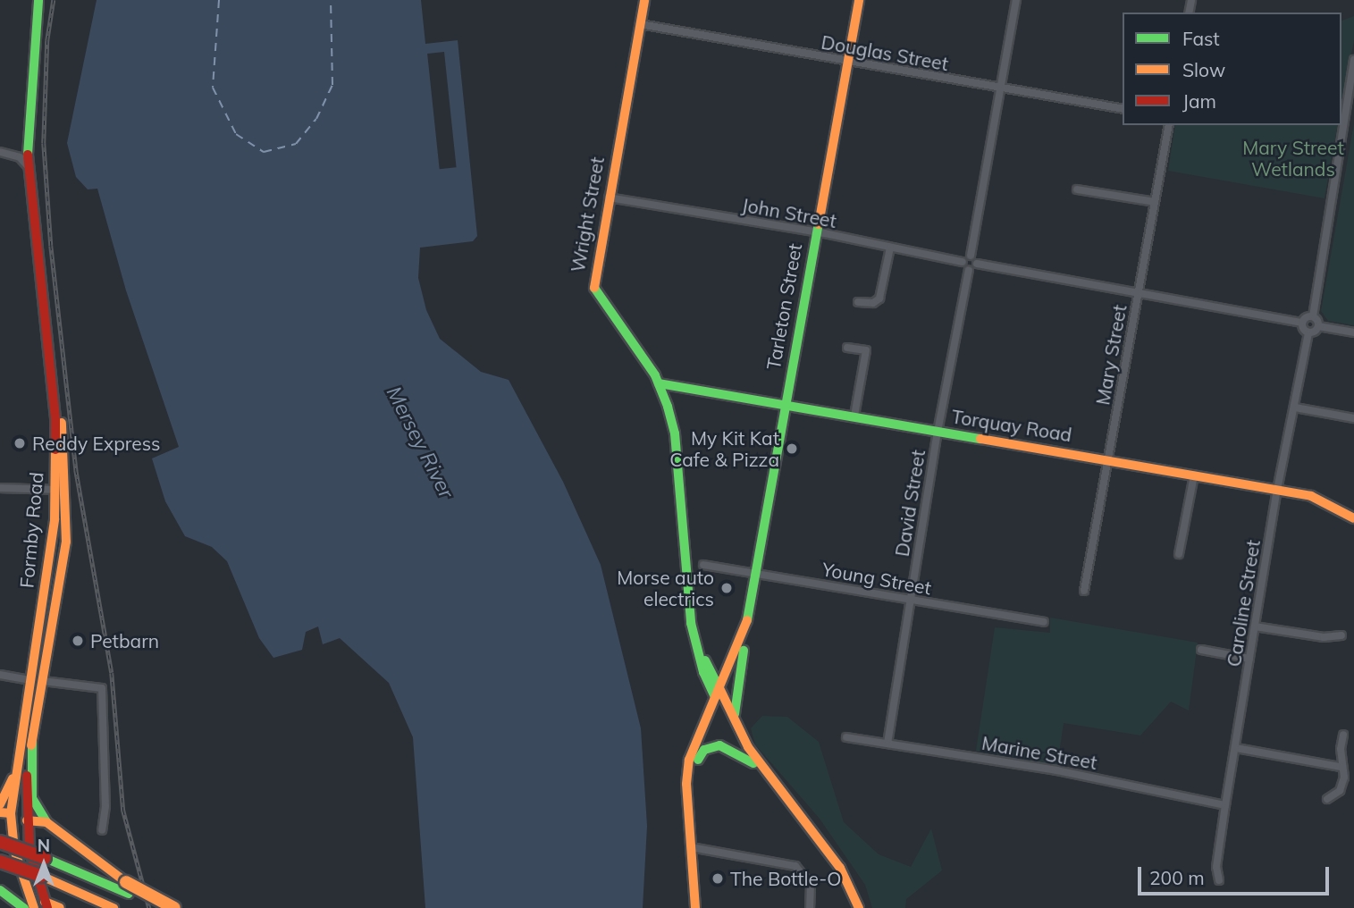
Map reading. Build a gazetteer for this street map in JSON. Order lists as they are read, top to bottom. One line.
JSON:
{"streets":{"main road":["Wright Street","Tarleton Street","Torquay Road","Formby Road"],"street":["Douglas Street","John Street","Mary Street","David Street","Young Street","Caroline Street","Marine Street"]},"crossings":[["Douglas Street","Wright Street"],["Douglas Street","Tarleton Street"],["John Street","Wright Street"],["John Street","Tarleton Street"],["Wright Street","Tarleton Street"],["Wright Street","Torquay Road"],["Tarleton Street","Torquay Road"],["Tarleton Street","Young Street"],["Mary Street","Torquay Road"],["Torquay Road","David Street"],["Torquay Road","Caroline Street"],["David Street","Young Street"],["David Street","Marine Street"],["Caroline Street","Marine Street"]],"water":["Mersey River"],"parks":["Mary Street Wetlands"],"places":["Reddy Express","My Kit Kat Cafe & Pizza","Morse auto electrics","Petbarn","The Bottle-O"],"legend":["Fast","Slow","Jam"],"scale_bar":"200 m","north":"top"}
